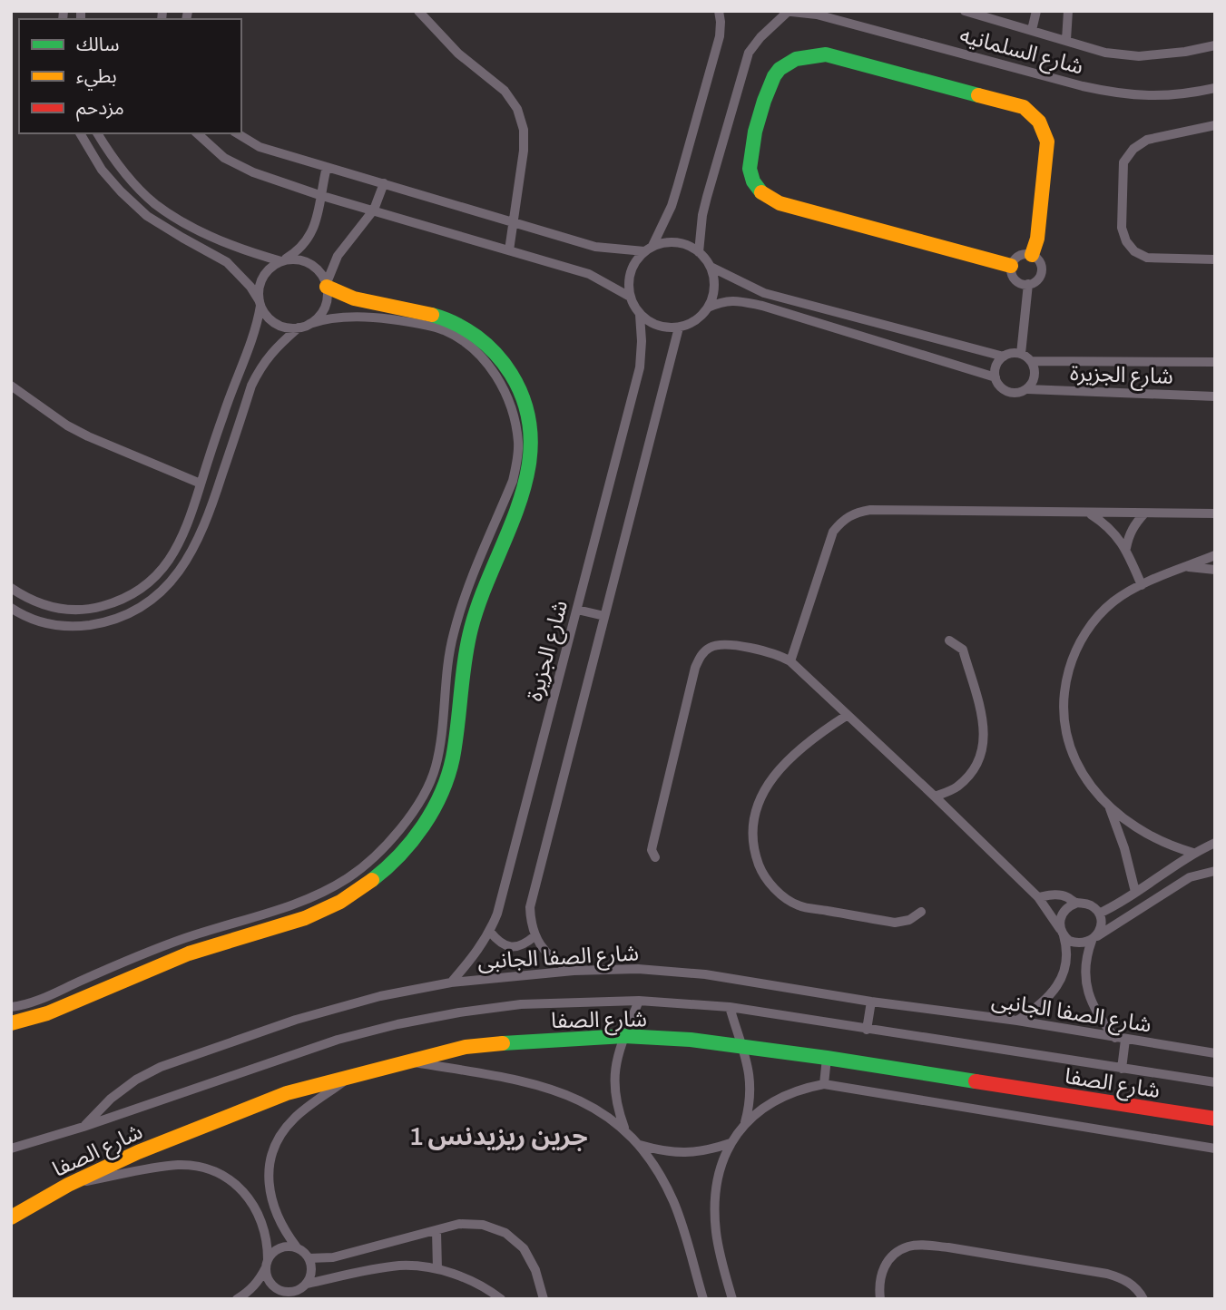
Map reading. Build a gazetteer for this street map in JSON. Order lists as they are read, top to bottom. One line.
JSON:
{"streets":{"street":["شارع السلمانيه","شارع الجزيرة","شارع الصفا الجانبى","شارع الصفا"]},"crossings":[["شارع الجزيرة","شارع الصفا الجانبى"],["شارع الصفا الجانبى","شارع الصفا"]],"districts":["جرين ريزيدنس 1"],"legend":["سالك","بطيء","مزدحم"]}
